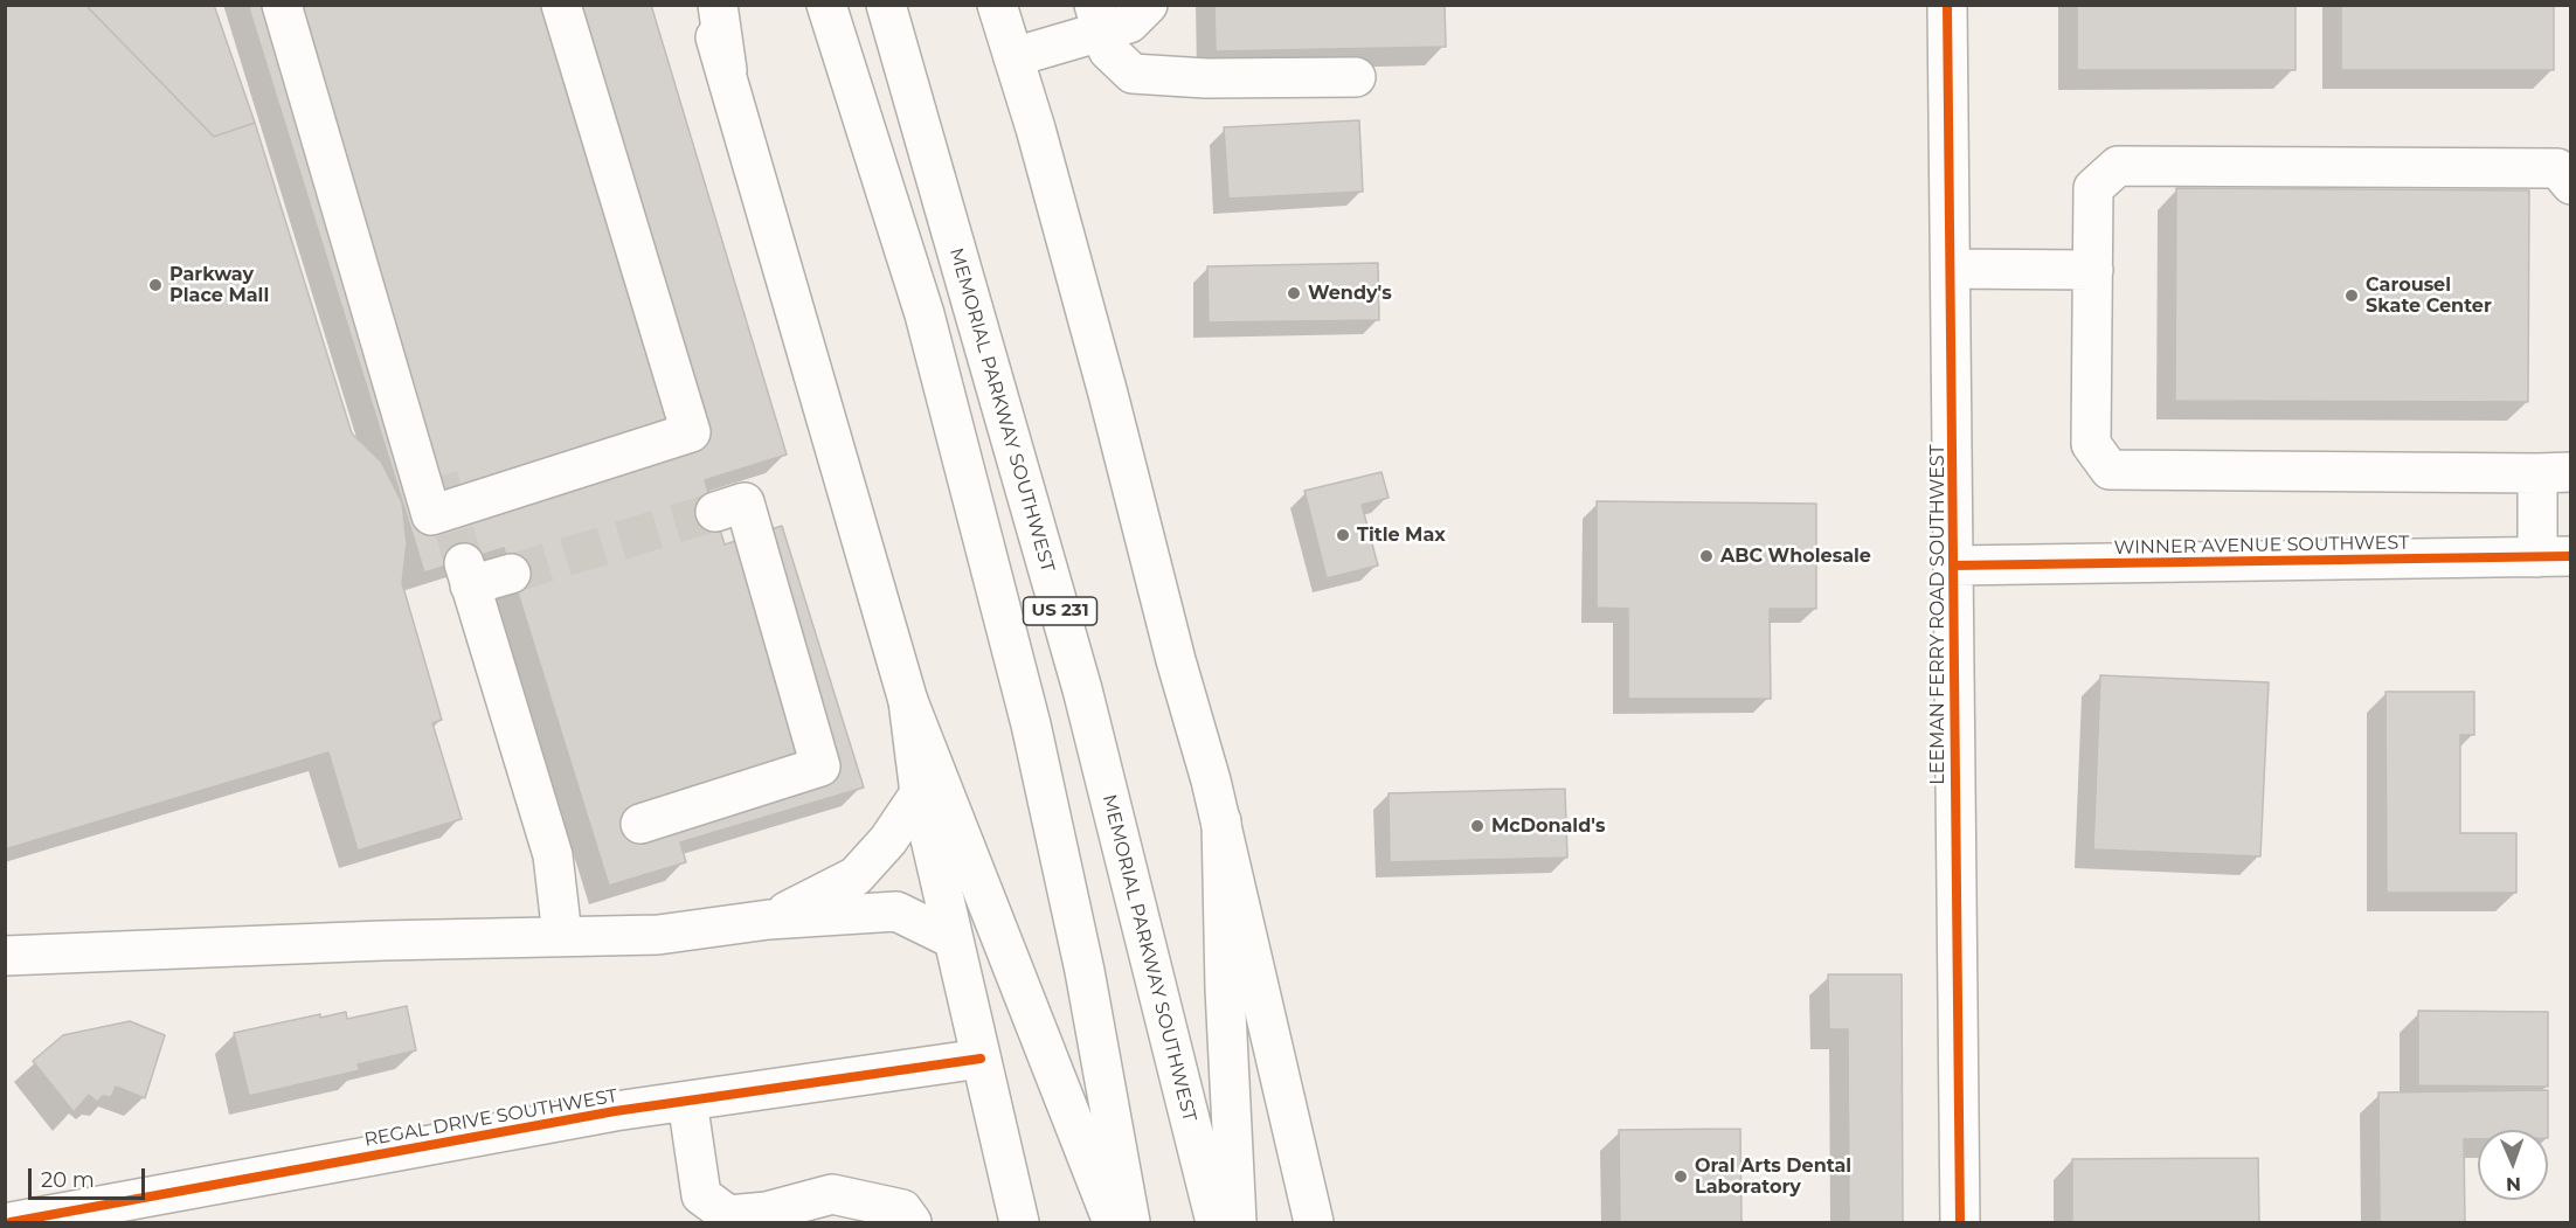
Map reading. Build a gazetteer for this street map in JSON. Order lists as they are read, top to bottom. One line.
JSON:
{"streets":{"main road":["MEMORIAL PARKWAY SOUTHWEST","WINNER AVENUE SOUTHWEST","US 231","LEEMAN FERRY ROAD SOUTHWEST","REGAL DRIVE SOUTHWEST"]},"crossings":[["WINNER AVENUE SOUTHWEST","LEEMAN FERRY ROAD SOUTHWEST"]],"places":["Parkway Place Mall","Wendy's","Carousel Skate Center","Title Max","ABC Wholesale","McDonald's","Oral Arts Dental Laboratory"],"scale_bar":"20 m","north":"bottom"}
